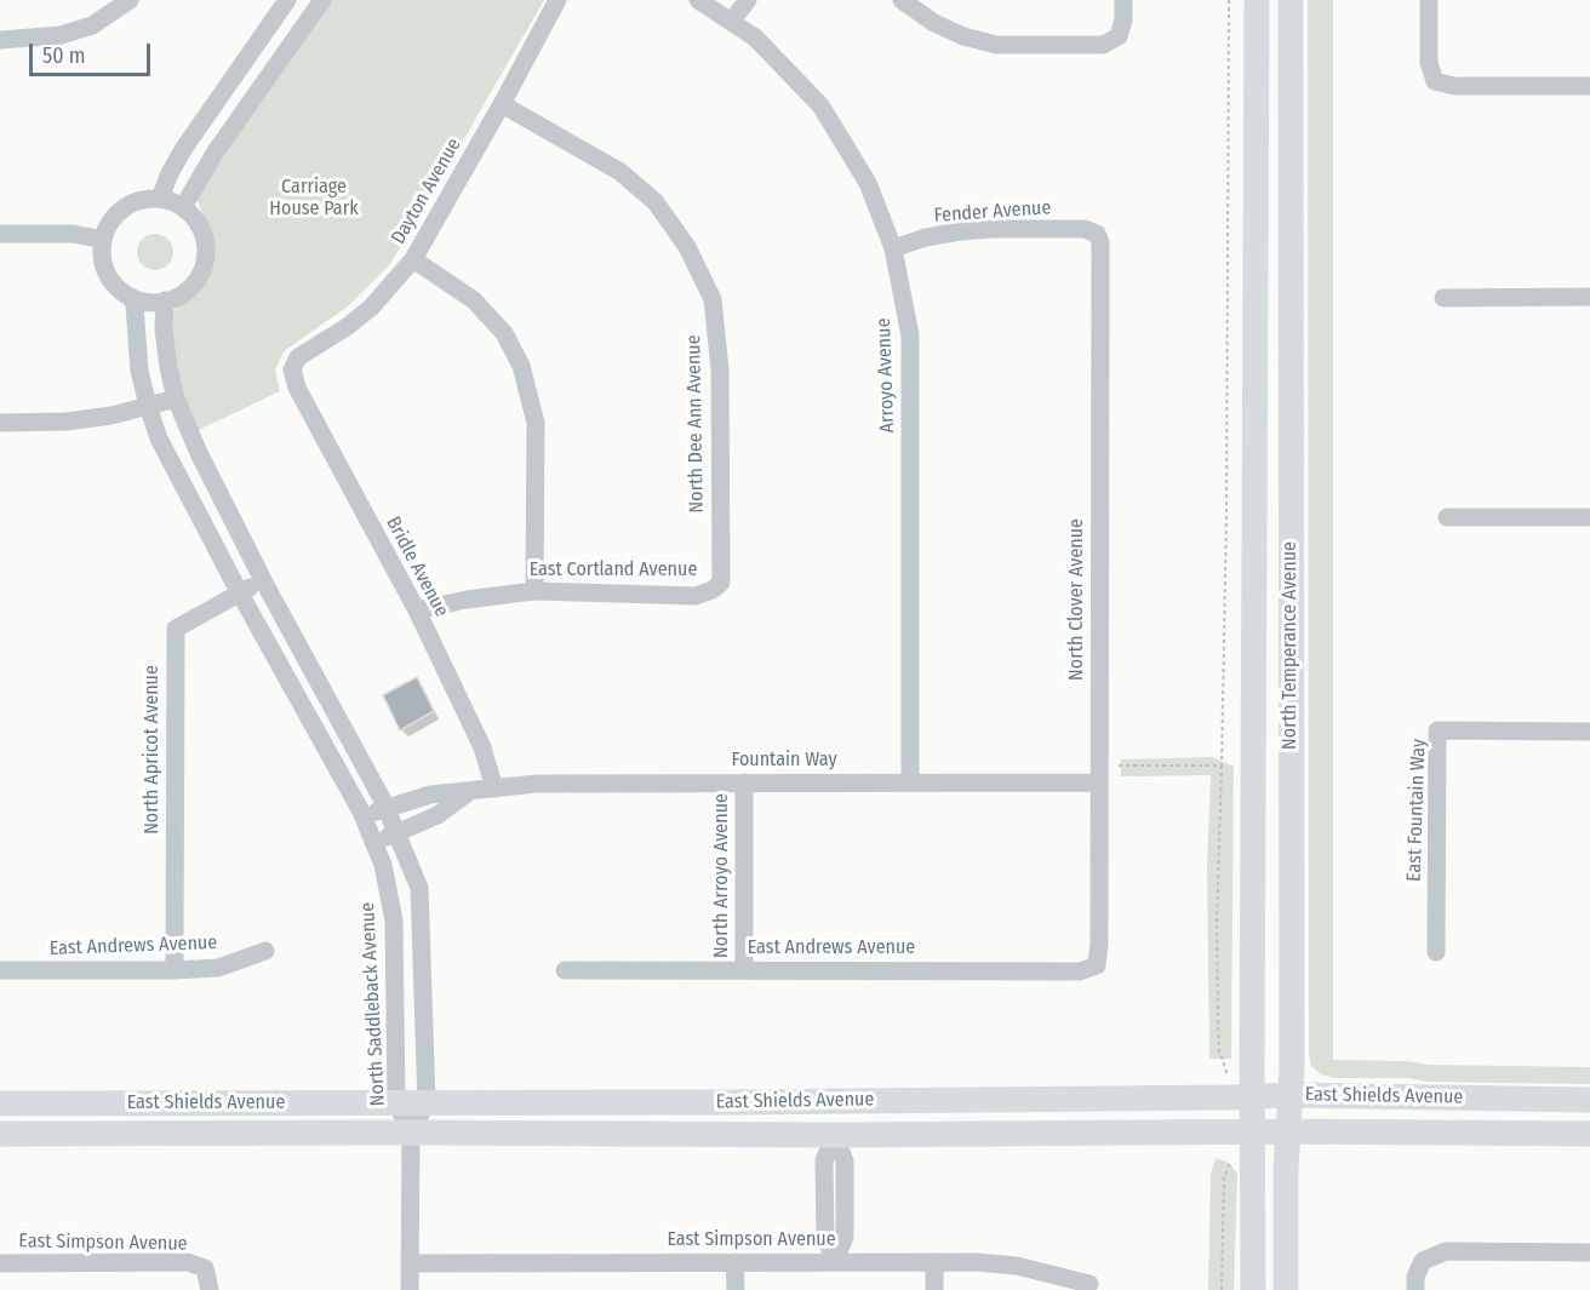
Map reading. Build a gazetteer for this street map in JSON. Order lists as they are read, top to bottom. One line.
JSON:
{"streets":{"main road":["North Temperance Avenue","East Shields Avenue"],"street":["Dayton Avenue","Fender Avenue","Arroyo Avenue","North Dee Ann Avenue","Bridle Avenue","East Cortland Avenue","North Clover Avenue","North Apricot Avenue","Fountain Way","East Fountain Way","North Arroyo Avenue","East Andrews Avenue","North Saddleback Avenue","East Simpson Avenue"]},"crossings":[["Dayton Avenue","North Dee Ann Avenue"],["Dayton Avenue","Bridle Avenue"],["Fender Avenue","Arroyo Avenue"],["Fender Avenue","North Clover Avenue"],["Arroyo Avenue","Fountain Way"],["North Dee Ann Avenue","East Cortland Avenue"],["Bridle Avenue","East Cortland Avenue"],["Bridle Avenue","Fountain Way"],["North Clover Avenue","Fountain Way"],["North Clover Avenue","East Andrews Avenue"],["North Temperance Avenue","East Shields Avenue"],["North Apricot Avenue","East Andrews Avenue"],["North Apricot Avenue","North Saddleback Avenue"],["Fountain Way","North Arroyo Avenue"],["Fountain Way","North Saddleback Avenue"],["North Arroyo Avenue","East Andrews Avenue"],["North Saddleback Avenue","East Shields Avenue"]],"parks":["Carriage House Park"],"scale_bar":"50 m"}
